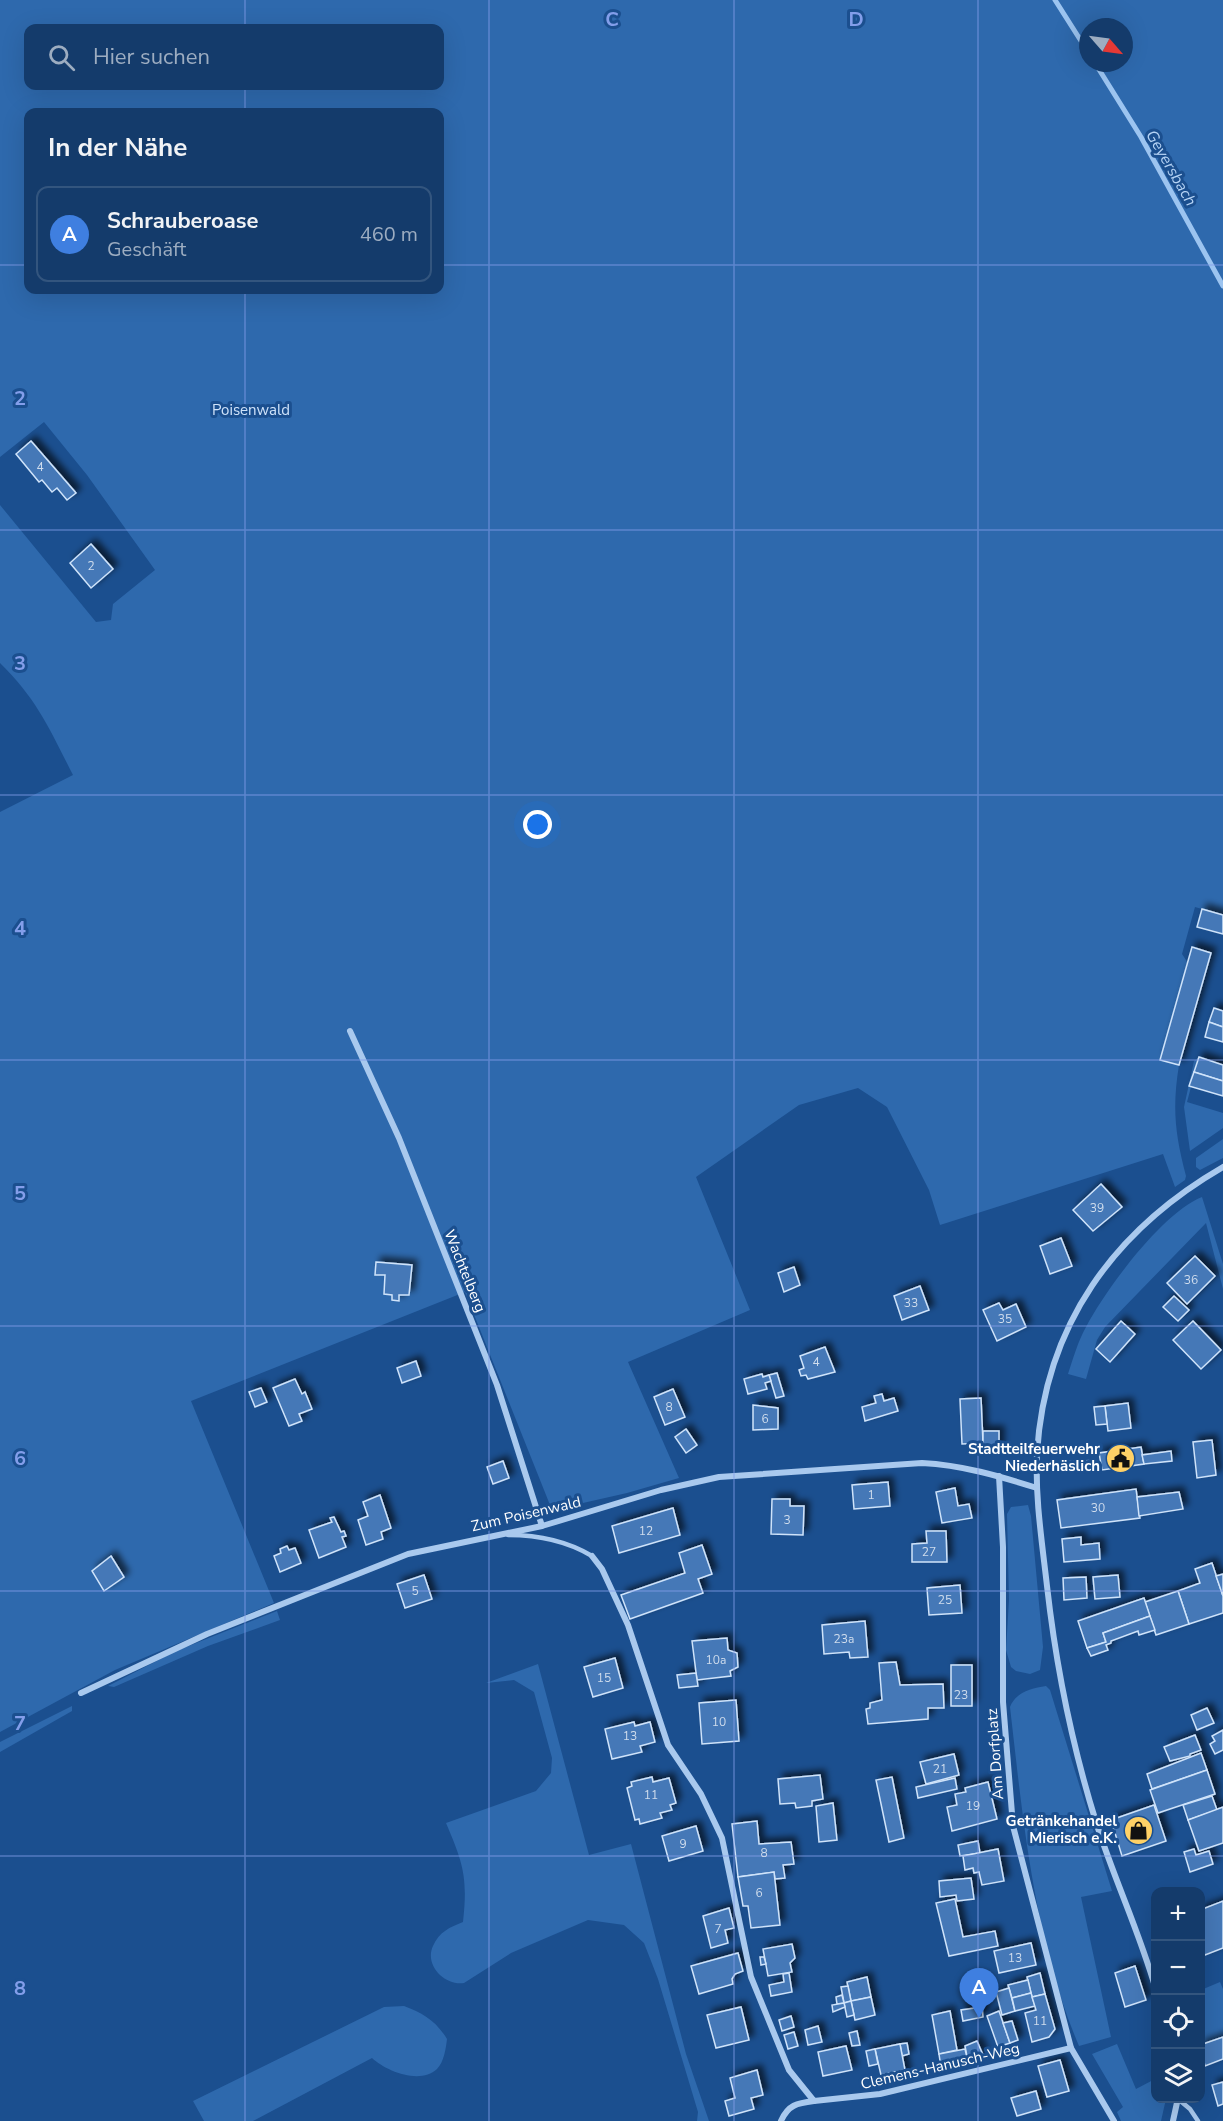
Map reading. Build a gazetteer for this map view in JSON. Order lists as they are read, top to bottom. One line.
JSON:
{"streets":{"street":["Wachtelberg","Zum Poisenwald","Am Dorfplatz","Clemens-Hanusch-Weg"]},"crossings":[["Wachtelberg","Zum Poisenwald"],["Zum Poisenwald","Am Dorfplatz"],["Am Dorfplatz","Clemens-Hanusch-Weg"]],"water":["Geyersbach"],"parks":["Poisenwald"],"places":{"public building":["Stadtteilfeuerwehr Niederhäslich"],"shop":["Getränkehandel Mierisch e.K."]},"house_numbers":["4","2","39","36","33","35","4","8","6","1","30","3","12","27","5","25","23a","10a","15","23","10","13","21","11","19","9","8","6","7","13","11"],"north":"bottom right","page":{"search":"Hier suchen","heading":"In der Nähe","list":[{"mark":"A","name":"Schrauberoase","note":"Geschäft","value":"460 m"}],"map_buttons":["+","−"],"pins":"A"},"grid":{"columns":["C","D"],"rows":["2","3","4","5","6","7","8"]}}
